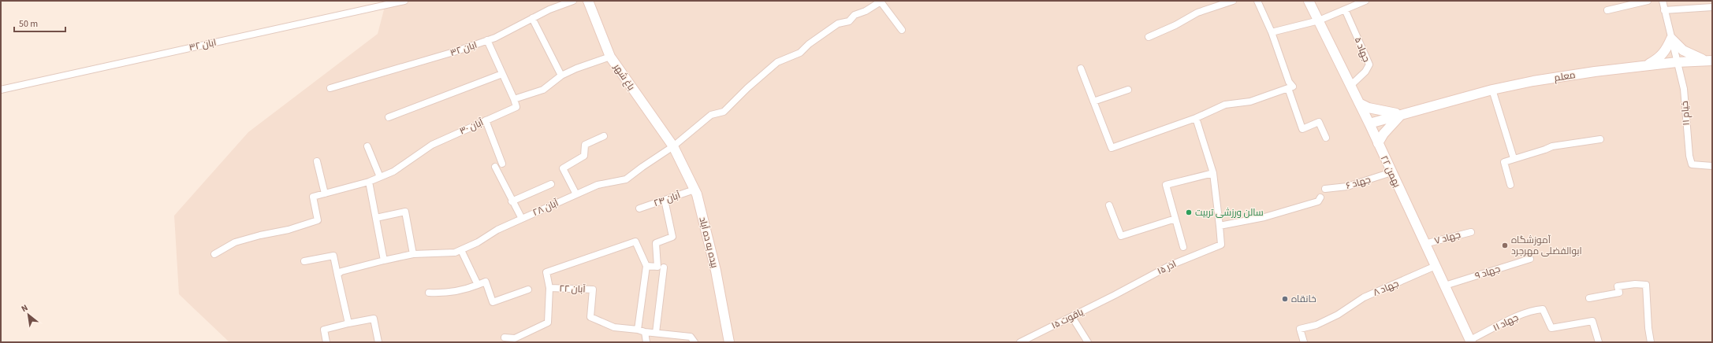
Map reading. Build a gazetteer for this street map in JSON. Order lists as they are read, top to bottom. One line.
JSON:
{"streets":{"main road":["معلم","باغ شهر","۲۲ بهمن","بیده به ده آباد"],"street":["ابان ۳۲","جهاد ۵","خیام ۱۱","آبان ۳۰","جهاد ۶","آبان ۲۴","آبان ۲۸","جهاد ۷","اذر ۱۵","جهاد ۹","جهاد ۸","آبان ۲۲","یاقوت ۱۵","جهاد ۱۱"]},"crossings":[["جهاد ۵","۲۲ بهمن"],["معلم","خیام ۱۱"],["معلم","۲۲ بهمن"],["باغ شهر","آبان ۲۸"],["باغ شهر","بیده به ده آباد"],["۲۲ بهمن","جهاد ۶"],["۲۲ بهمن","جهاد ۷"],["۲۲ بهمن","جهاد ۹"],["۲۲ بهمن","جهاد ۸"],["۲۲ بهمن","جهاد ۱۱"],["آبان ۲۴","بیده به ده آباد"],["آبان ۲۸","بیده به ده آباد"],["اذر ۱۵","یاقوت ۱۵"]],"places":["سالن ورزشی تربیت","آموزشگاه ابوالفضلی مهرجرد","خانقاه"],"scale_bar":"50 m","north":"top left"}
